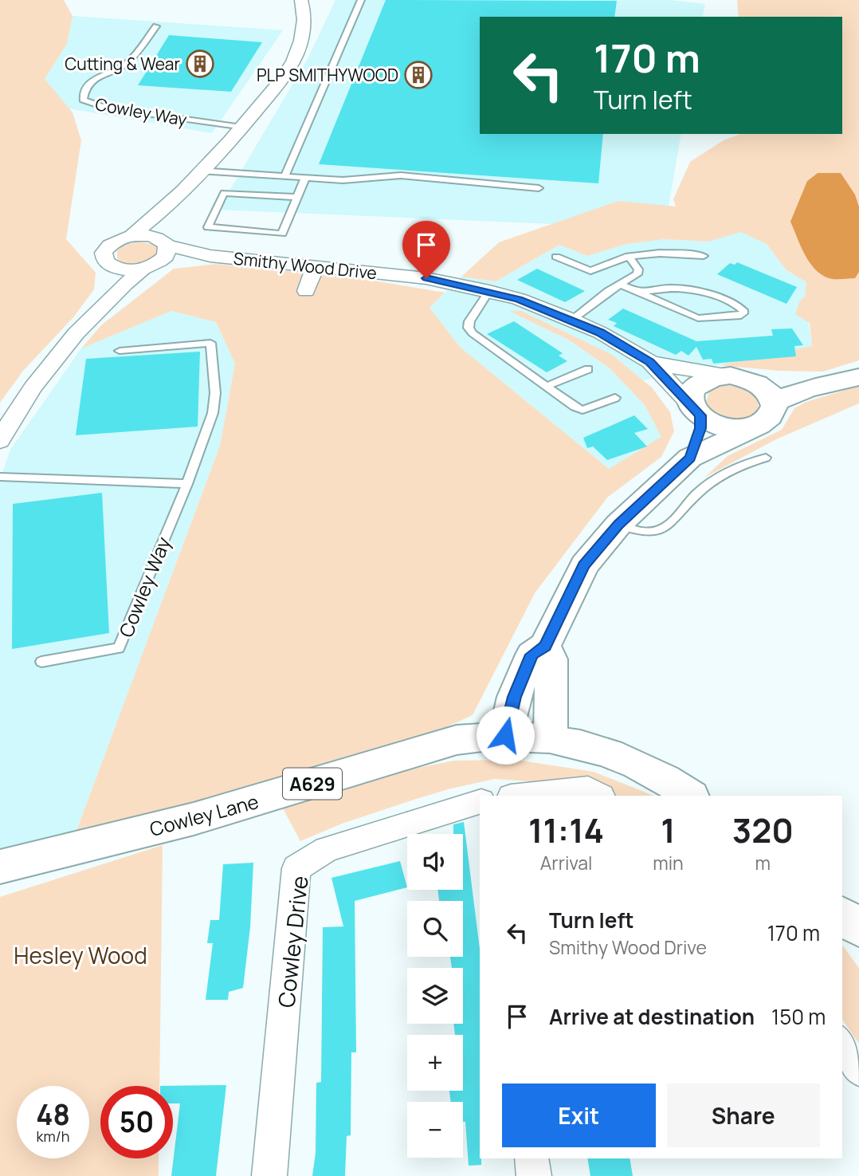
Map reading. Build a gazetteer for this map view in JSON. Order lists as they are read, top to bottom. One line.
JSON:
{"streets":{"main road":["A629","Cowley Lane"],"street":["Smithy Wood Drive","Cowley Drive"],"lane":["Cowley Way"]},"parks":["Hesley Wood"],"places":{"building":["Cutting & Wear","PLP SMITHYWOOD"]},"page":{"turn":["170 m","Turn left"],"eta":["11:14","Arrival","1","min","320","m"],"map_buttons":["+","−"],"list":[{"name":"Turn left","note":"Smithy Wood Drive","value":"170 m"},{"name":"Arrive at destination","value":"150 m"}],"buttons":["Exit","Share"],"speed":"48 km/h","limit":"50"}}
